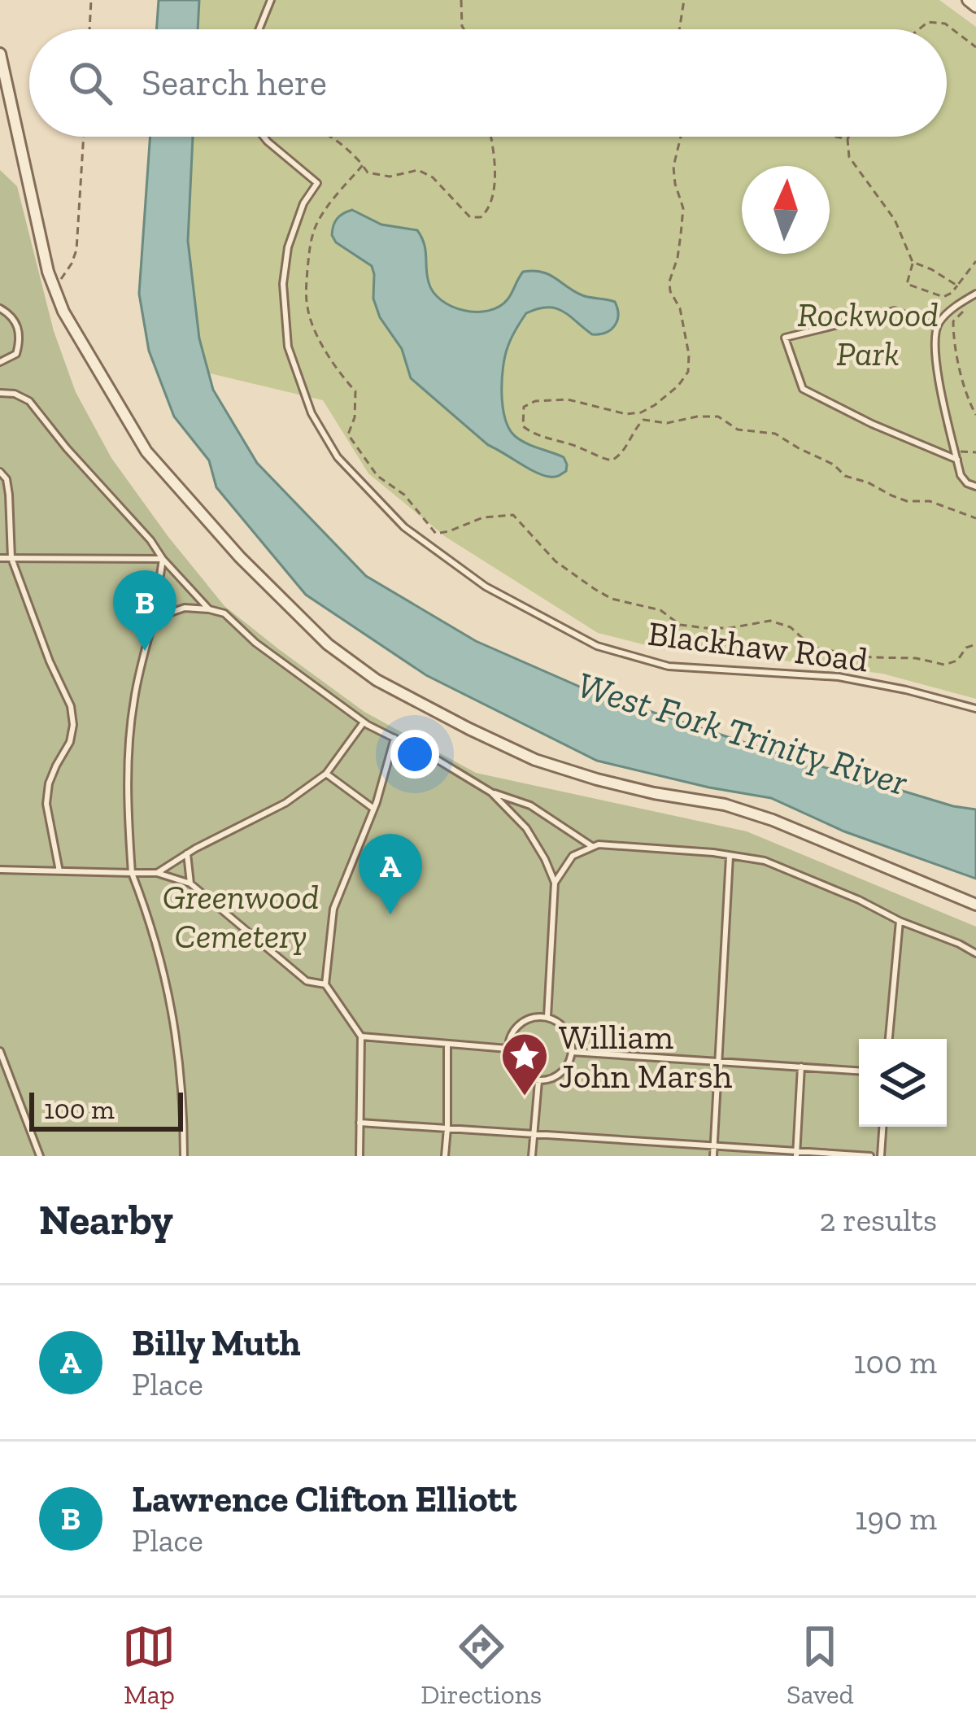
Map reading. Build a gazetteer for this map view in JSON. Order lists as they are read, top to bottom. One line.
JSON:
{"streets":{"lane":["Blackhaw Road"]},"water":["West Fork Trinity River"],"parks":["Rockwood Park","Greenwood Cemetery"],"places":{"place":["William John Marsh"]},"scale_bar":"100 m","north":"top","page":{"search":"Search here","pins":["B","A"],"scale":"100 m","heading":["Nearby","2 results"],"list":[{"mark":"A","name":"Billy Muth","note":"Place","value":"100 m"},{"mark":"B","name":"Lawrence Clifton Elliott","note":"Place","value":"190 m"}],"nav":["Map","Directions","Saved"]}}
